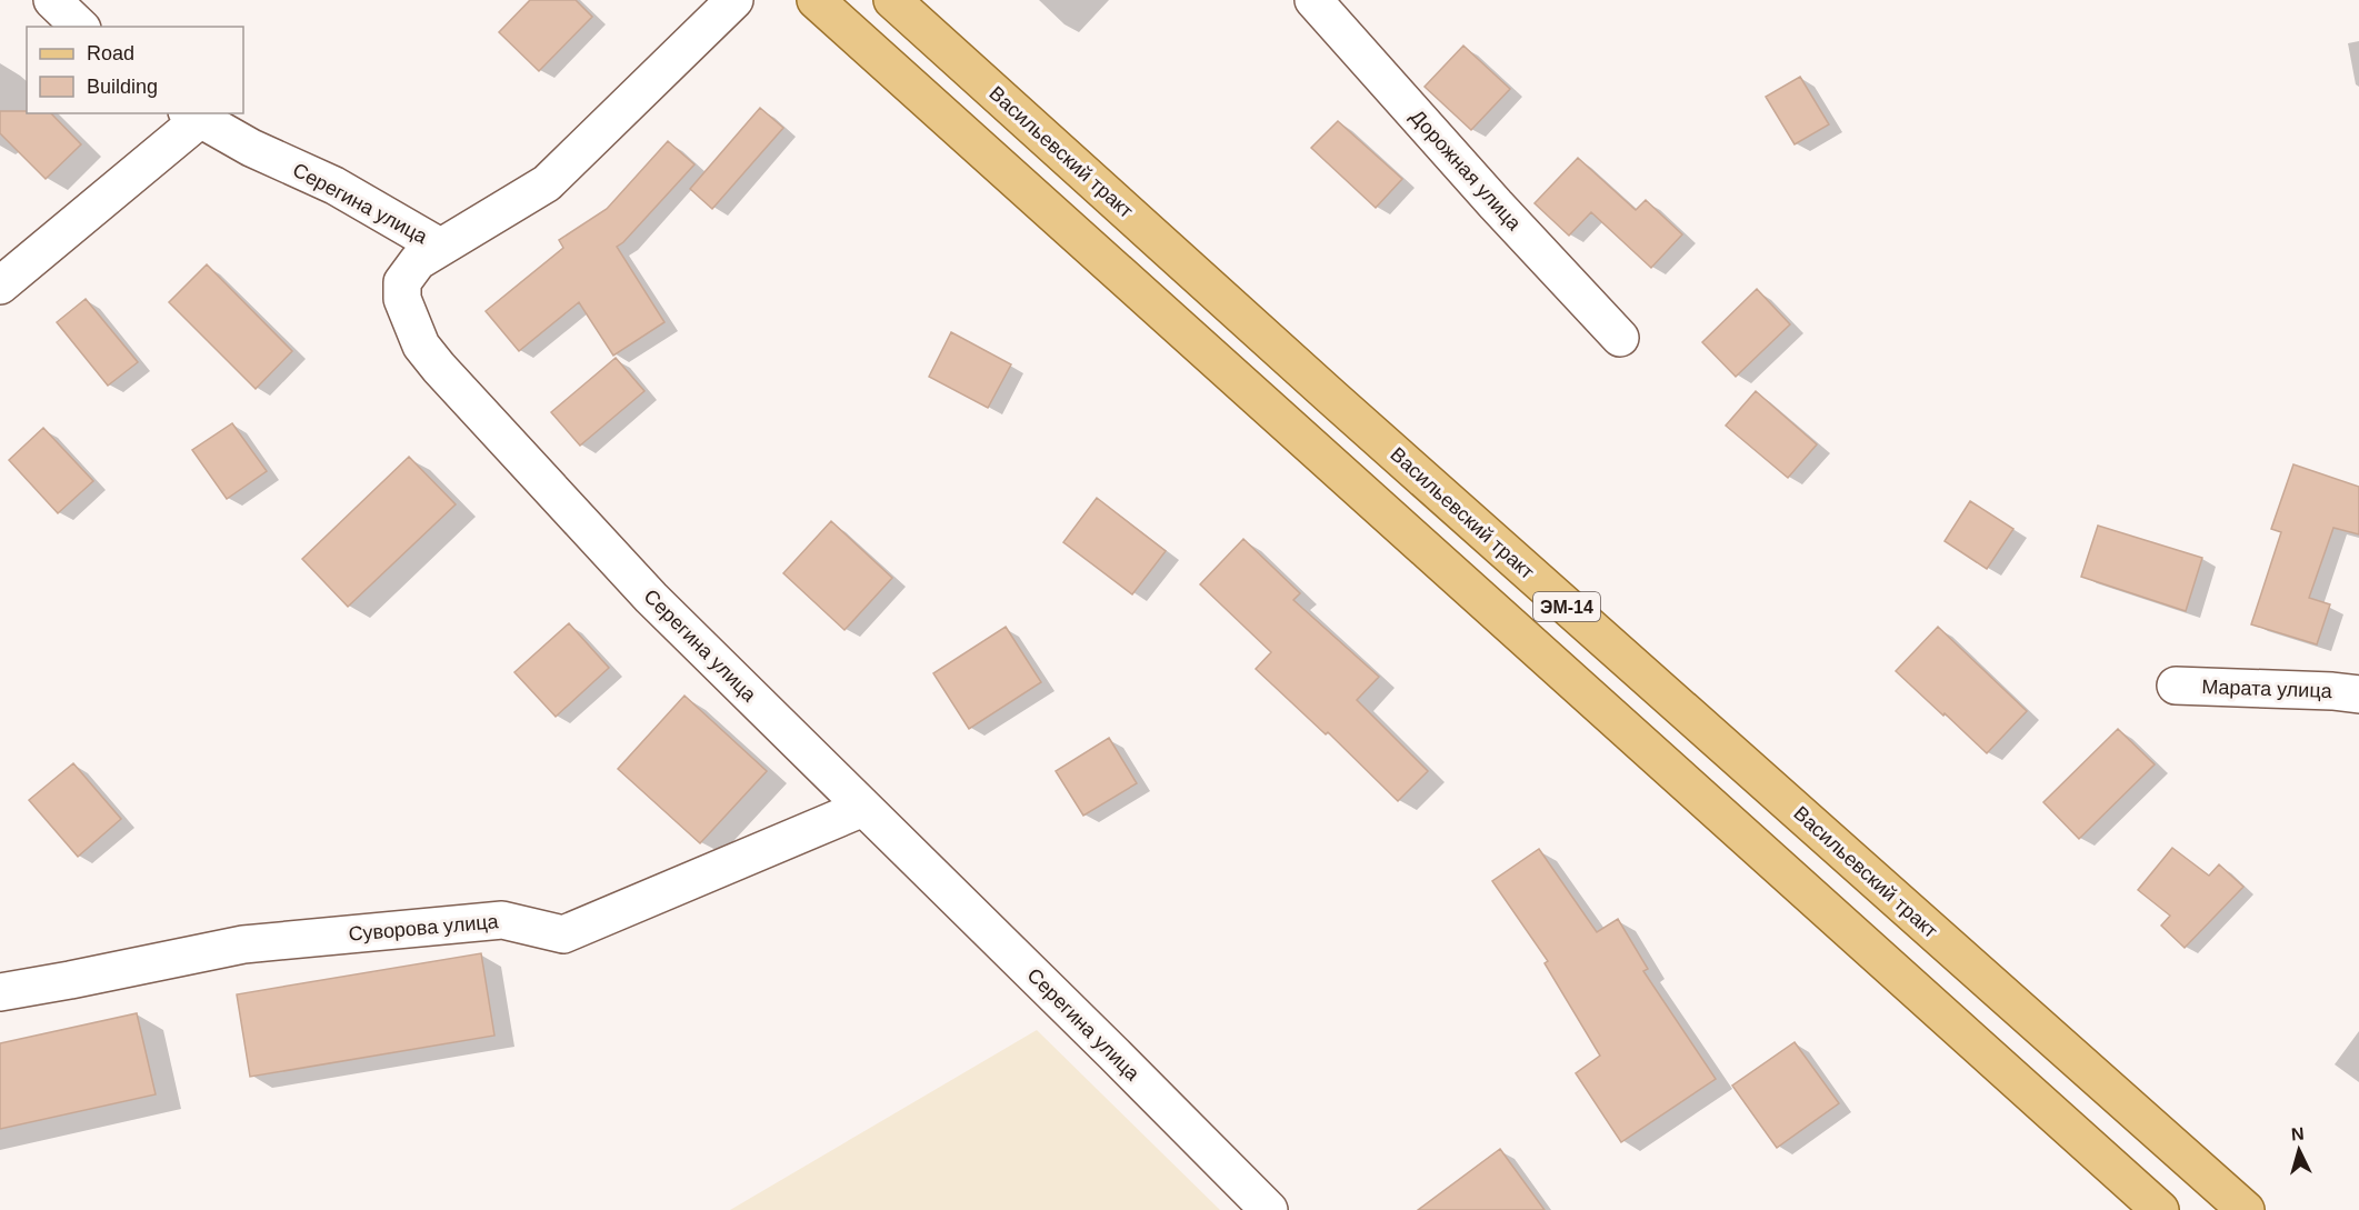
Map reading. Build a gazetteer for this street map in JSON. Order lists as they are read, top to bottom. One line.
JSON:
{"streets":{"main road":["Васильевский тракт","ЭМ-14"],"street":["Дорожная улица","Серегина улица","Марата улица","Суворова улица"]},"crossings":[["Серегина улица","Суворова улица"]],"legend":["Road","Building"],"north":"top"}
